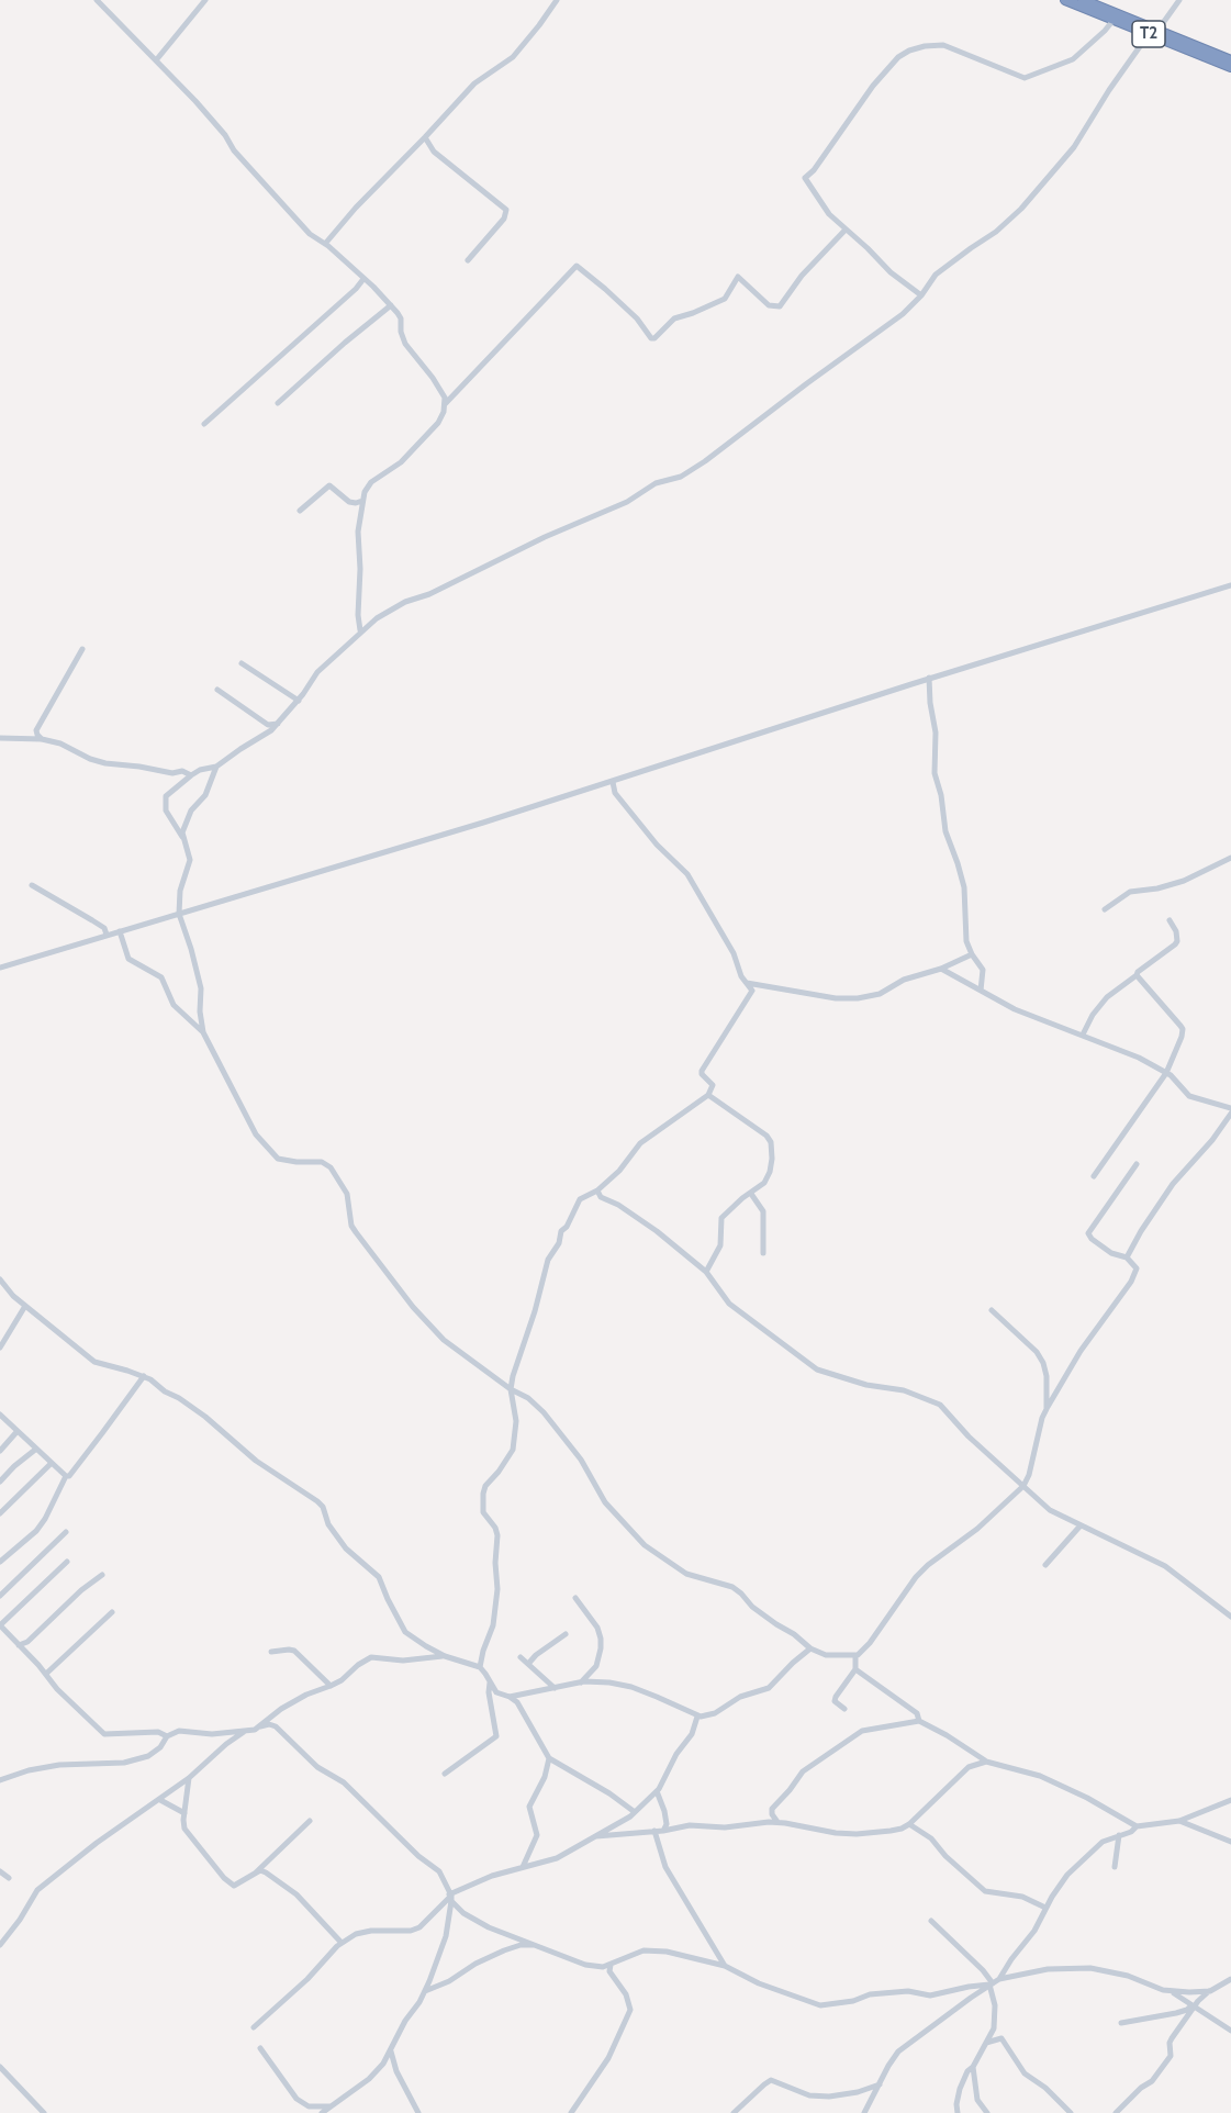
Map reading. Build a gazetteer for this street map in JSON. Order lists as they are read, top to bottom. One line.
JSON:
{"streets":{"highway":["T2"]}}
